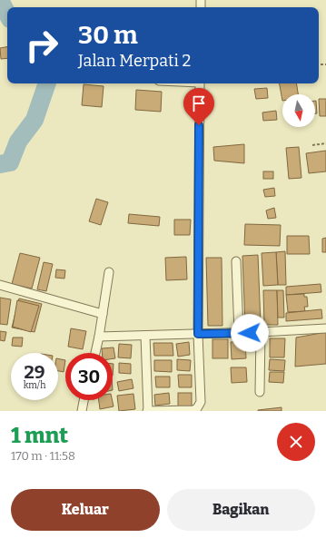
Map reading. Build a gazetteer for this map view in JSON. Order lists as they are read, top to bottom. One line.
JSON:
{"north":"bottom","page":{"turn":["30 m","Jalan Merpati 2"],"speed":"29 km/h","limit":"30","heading":["1 mnt","170 m · 11:58"],"buttons":["Keluar","Bagikan"]}}
